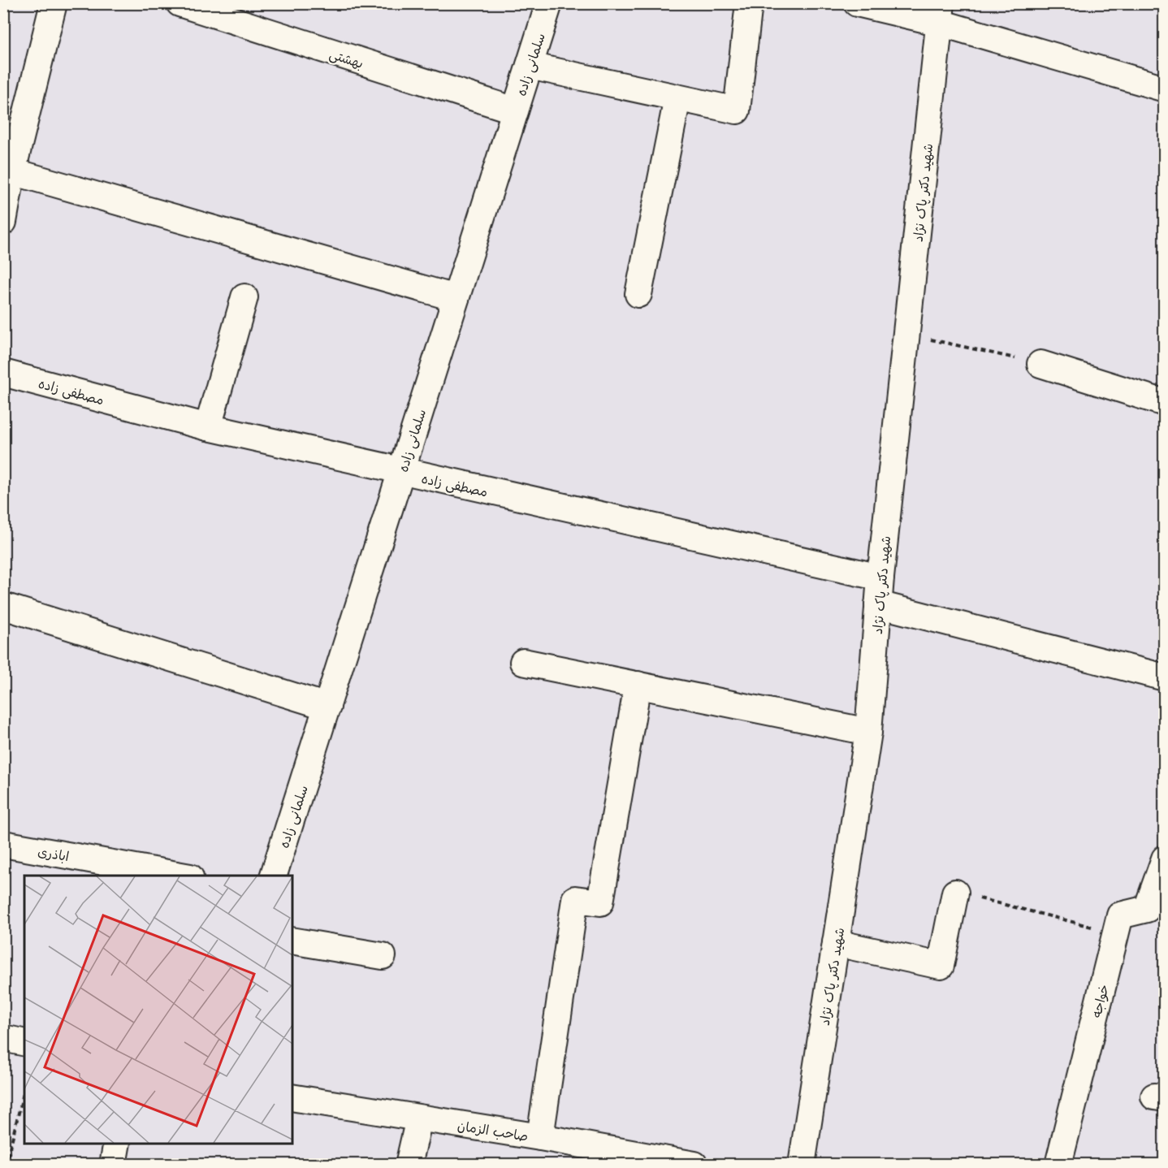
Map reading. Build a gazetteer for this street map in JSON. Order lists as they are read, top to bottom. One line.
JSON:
{"streets":{"street":["بهشتی","سلمانی زاده","شهید دکتر پاک نژاد","مصطفی زاده","اباذری","خواجه","صاحب الزمان"]},"crossings":[["بهشتی","سلمانی زاده"],["سلمانی زاده","مصطفی زاده"],["شهید دکتر پاک نژاد","مصطفی زاده"]]}
